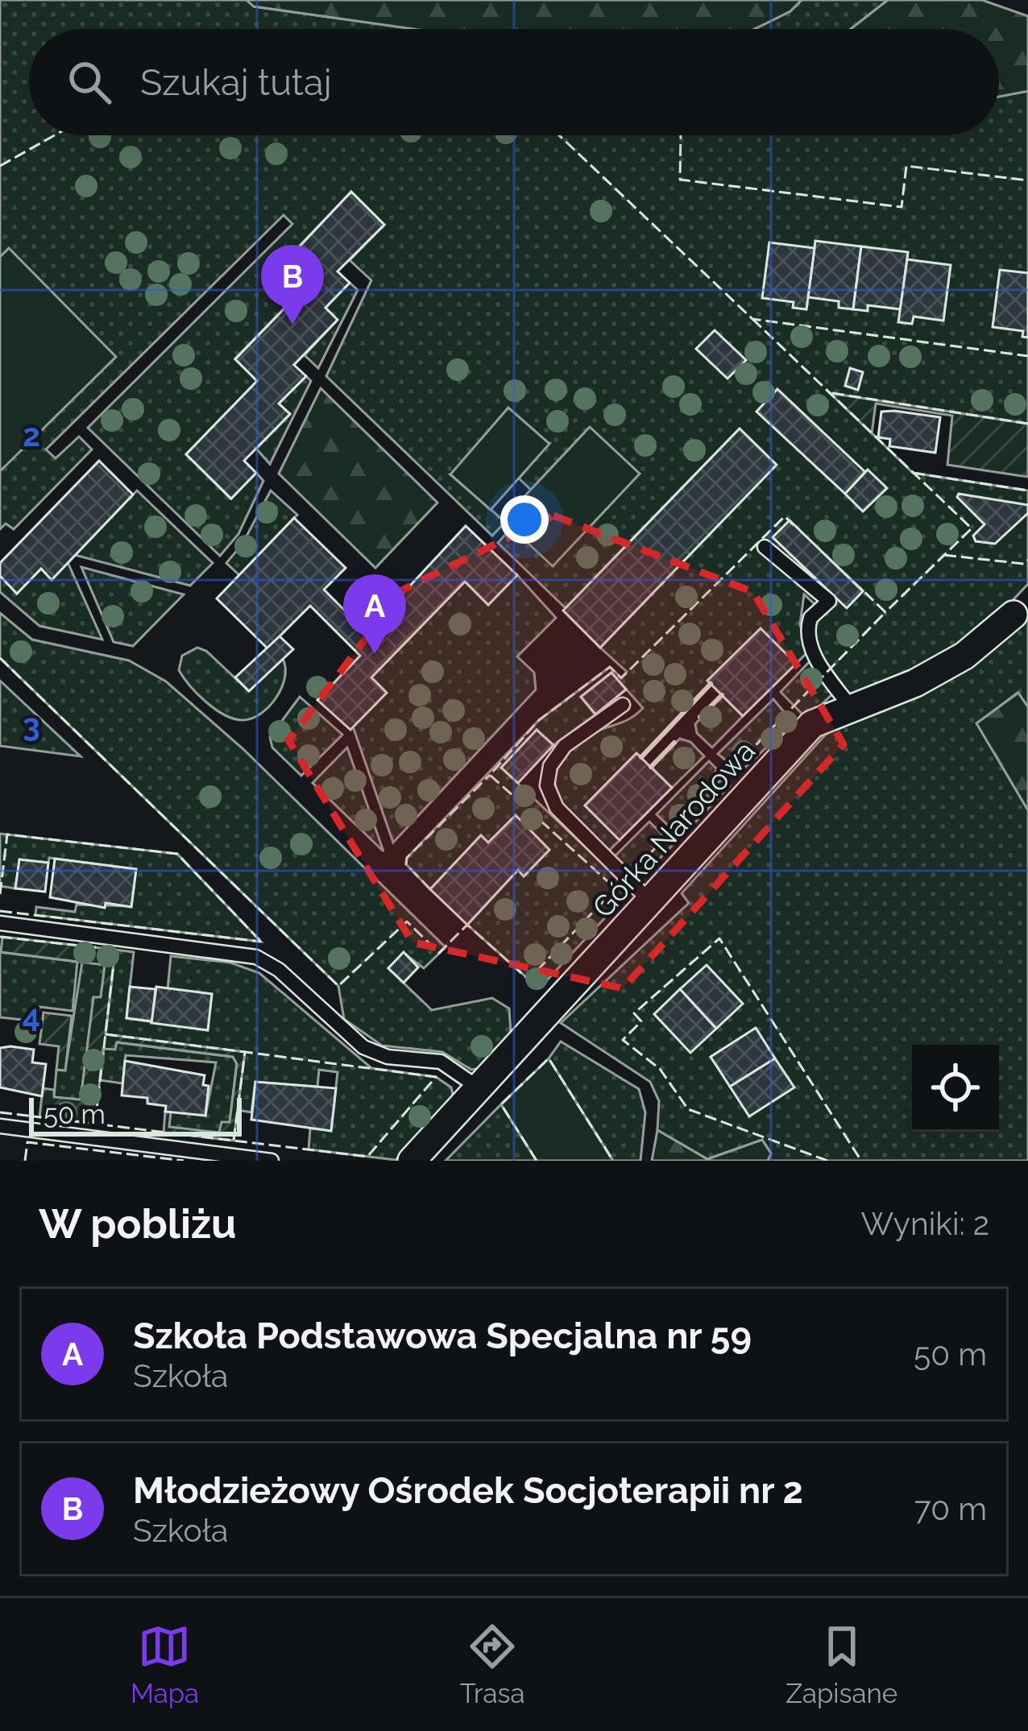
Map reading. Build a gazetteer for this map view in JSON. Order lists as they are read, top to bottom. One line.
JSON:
{"streets":{"street":["Górka Narodowa"]},"scale_bar":"50 m","page":{"search":"Szukaj tutaj","pins":["B","A"],"scale":"50 m","heading":["W pobliżu","Wyniki: 2"],"list":[{"mark":"A","name":"Szkoła Podstawowa Specjalna nr 59","note":"Szkoła","value":"50 m"},{"mark":"B","name":"Młodzieżowy Ośrodek Socjoterapii nr 2","note":"Szkoła","value":"70 m"}],"nav":["Mapa","Trasa","Zapisane"]},"grid":{"rows":["2","3","4"]}}
